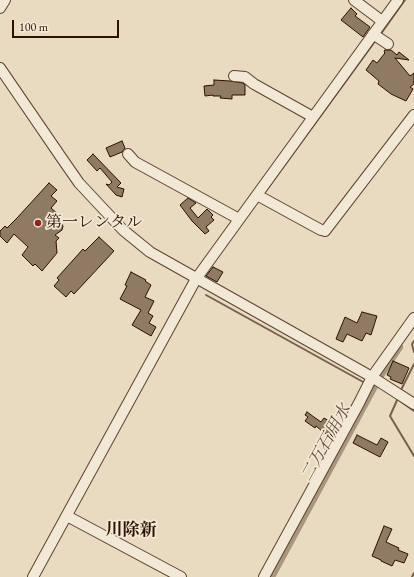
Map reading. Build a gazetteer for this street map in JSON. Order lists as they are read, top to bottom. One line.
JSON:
{"districts":["川除新"],"water":["二万石用水"],"places":["第一レンタル"],"scale_bar":"100 m"}
